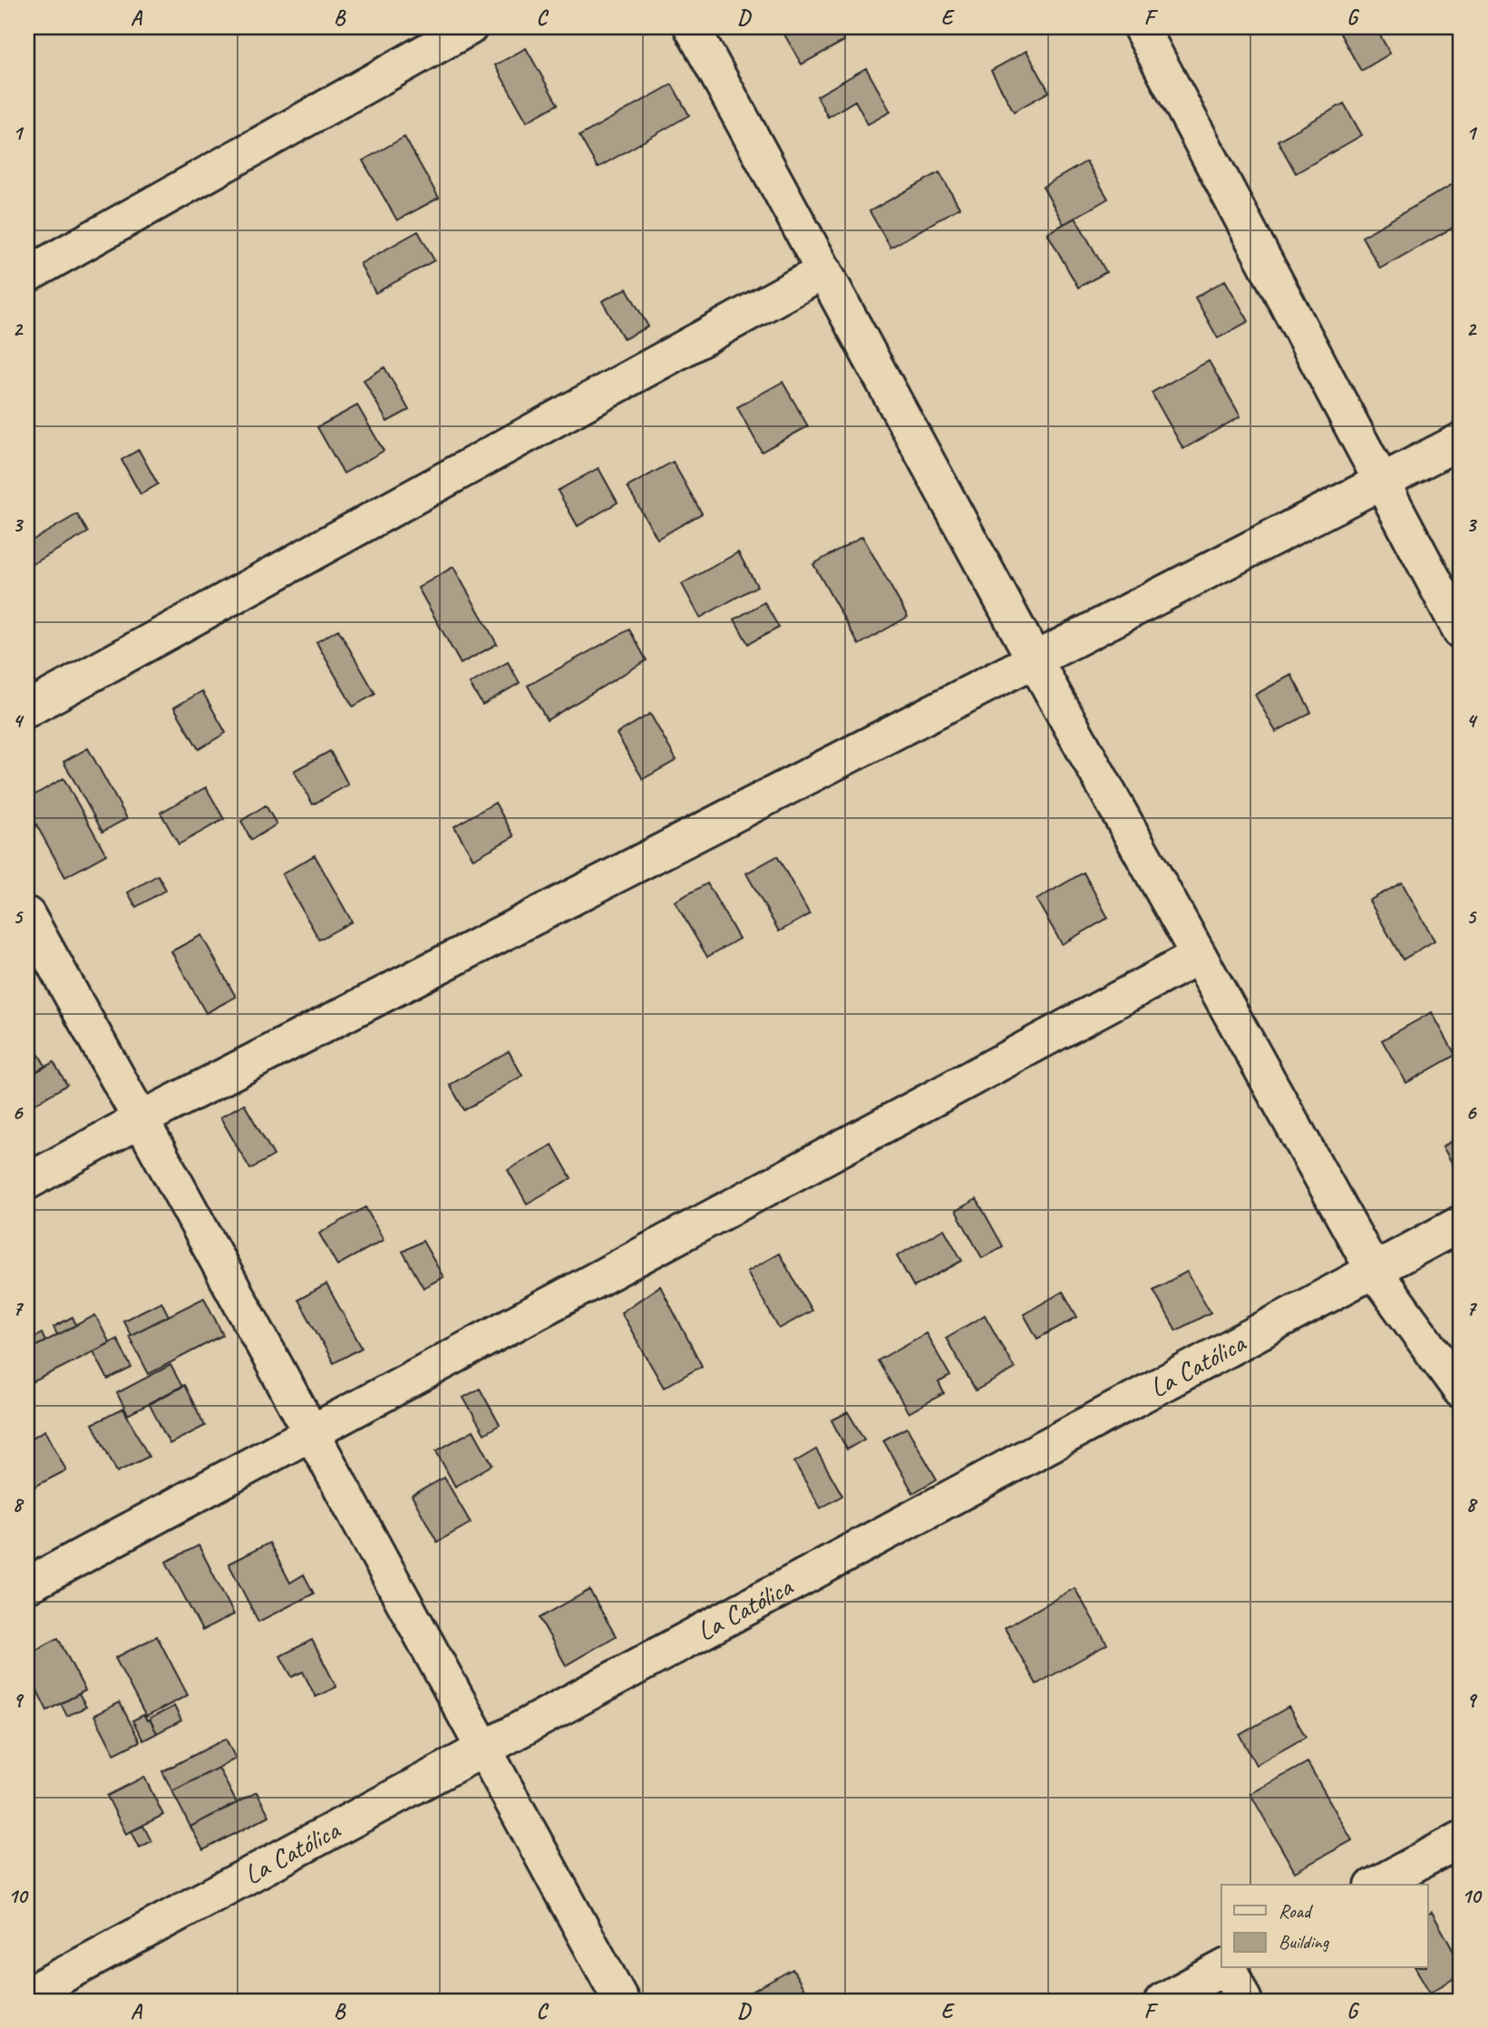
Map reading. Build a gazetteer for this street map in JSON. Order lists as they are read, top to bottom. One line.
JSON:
{"streets":{"street":["La Católica"]},"legend":["Road","Building"],"grid":{"columns":["A","B","C","D","E","F","G"],"rows":["1","2","3","4","5","6","7","8","9","10"]}}
